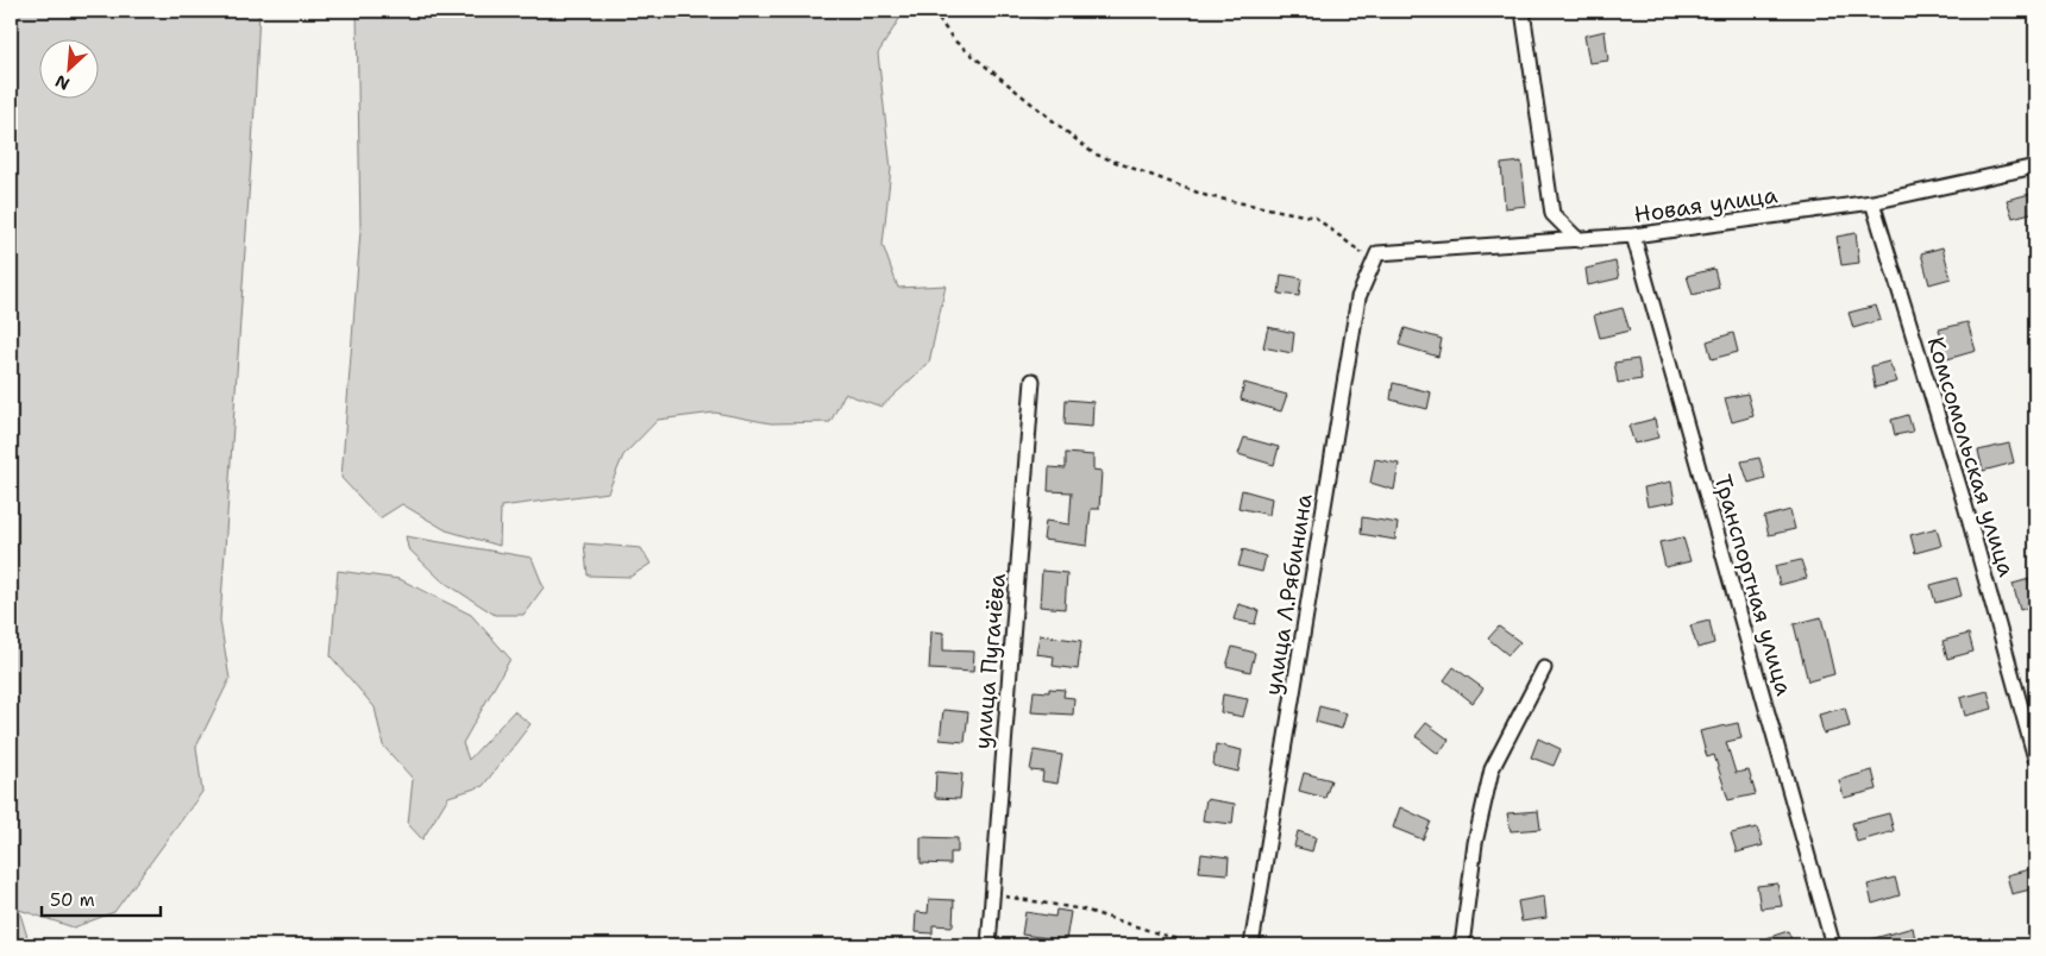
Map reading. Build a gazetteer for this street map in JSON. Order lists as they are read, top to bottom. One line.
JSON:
{"streets":{"street":["Новая улица","Комсомольская улица","Транспортная улица","улица Л.Рябинина","улица Пугачёва"]},"crossings":[["Новая улица","Комсомольская улица"],["Новая улица","Транспортная улица"],["Новая улица","улица Л.Рябинина"]],"scale_bar":"50 m","north":"bottom left"}
